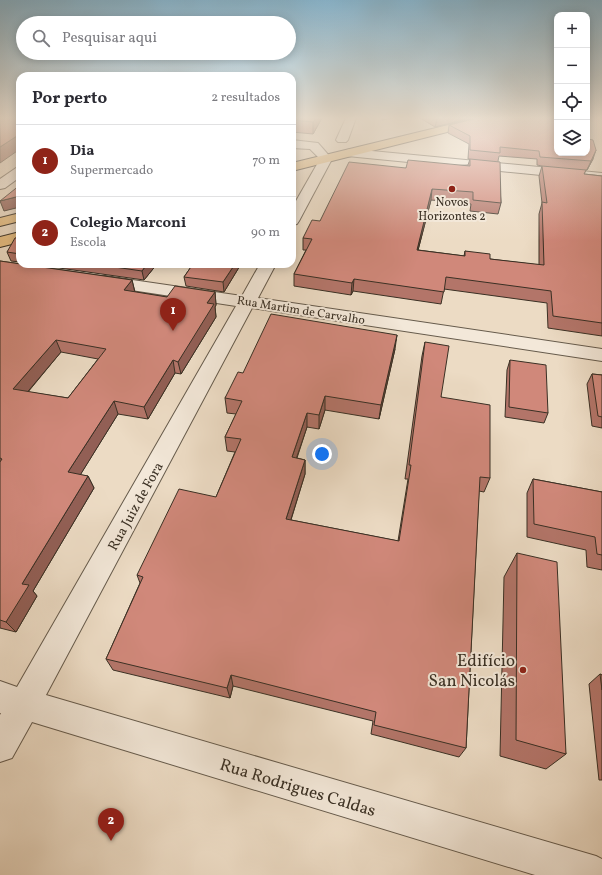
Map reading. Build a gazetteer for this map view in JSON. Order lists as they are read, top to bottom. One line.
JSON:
{"streets":{"street":["Rua Martim de Carvalho","Rua Juiz de Fora","Rua Rodrigues Caldas"]},"crossings":[["Rua Martim de Carvalho","Rua Juiz de Fora"],["Rua Juiz de Fora","Rua Rodrigues Caldas"]],"places":["Novos Horizontes 2","Edifício San Nicolás"],"page":{"map_buttons":["+","−"],"search":"Pesquisar aqui","heading":["Por perto","2 resultados"],"list":[{"mark":"1","name":"Dia","note":"Supermercado","value":"70 m"},{"mark":"2","name":"Colegio Marconi","note":"Escola","value":"90 m"}],"pins":["1","2"]}}
